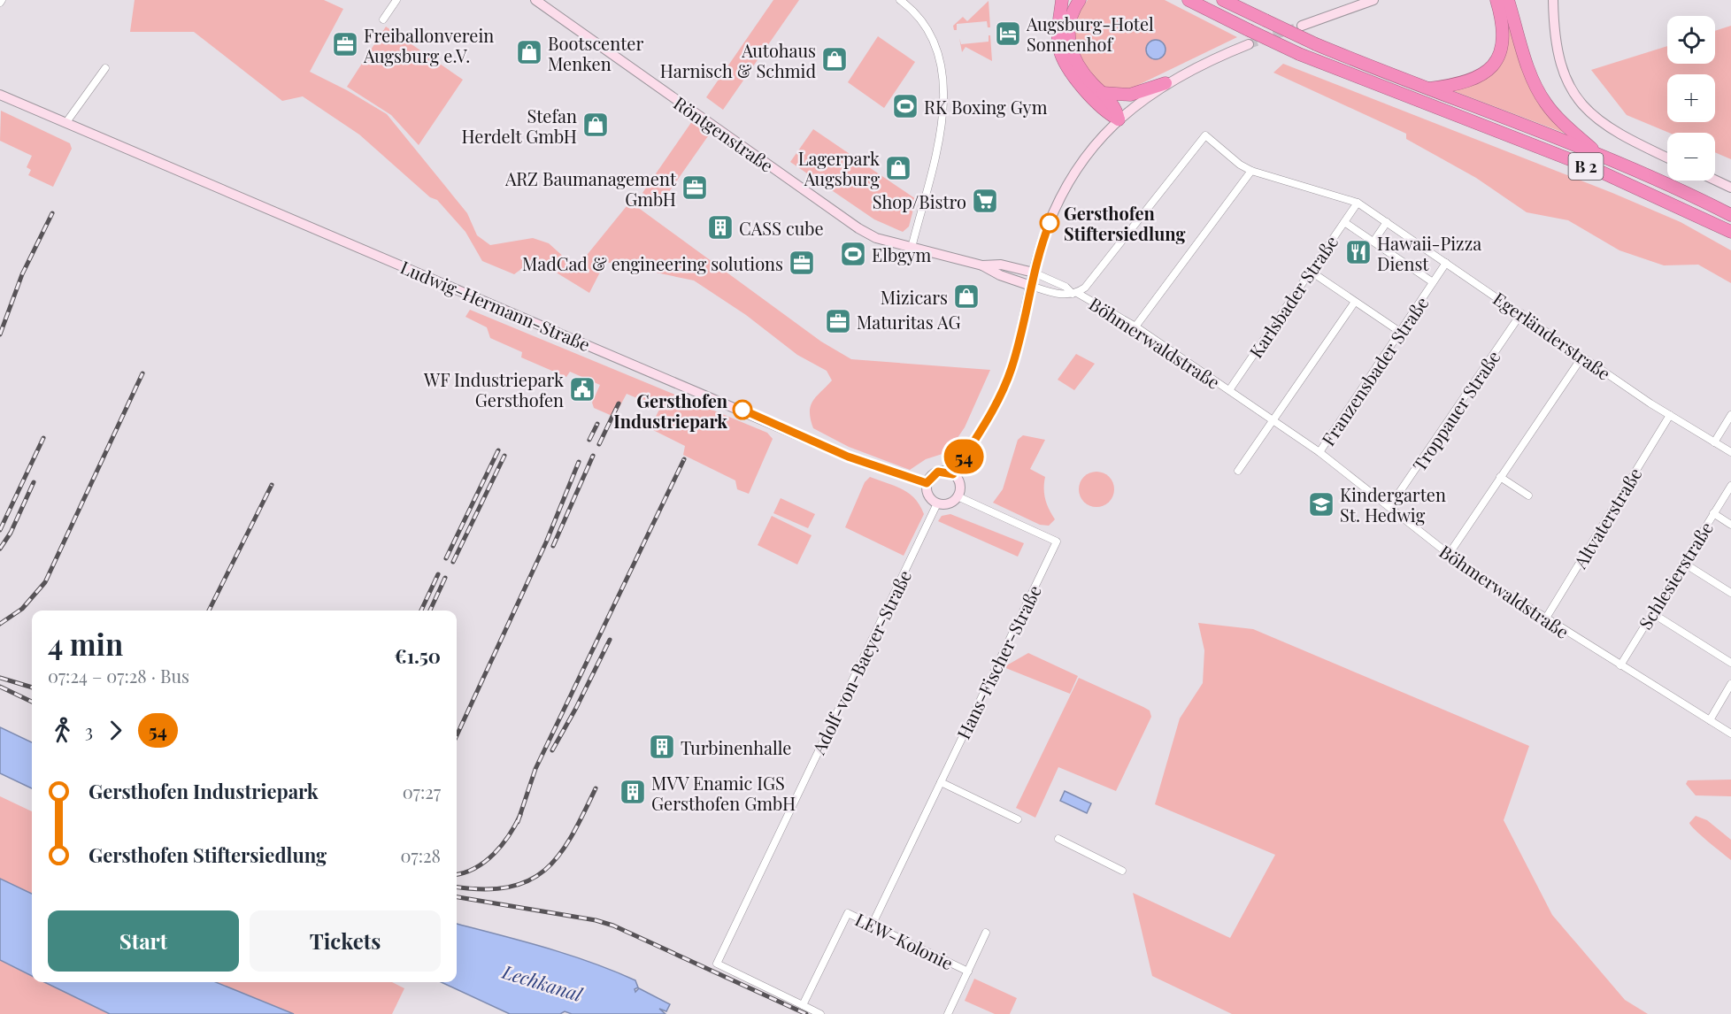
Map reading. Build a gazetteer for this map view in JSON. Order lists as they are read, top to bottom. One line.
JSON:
{"streets":{"highway":["B 2"],"street":["Röntgenstraße","Karlsbader Straße","Ludwig-Hermann-Straße","Egerländerstraße","Böhmerwaldstraße","Franzensbader Straße","Troppauer Straße","Altvaterstraße","Schlesierstraße","Adolf-von-Baeyer-Straße","Hans-Fischer-Straße","LEW-Kolonie"]},"crossings":[["Röntgenstraße","Böhmerwaldstraße"],["Karlsbader Straße","Egerländerstraße"],["Karlsbader Straße","Böhmerwaldstraße"],["Ludwig-Hermann-Straße","Adolf-von-Baeyer-Straße"],["Ludwig-Hermann-Straße","Hans-Fischer-Straße"],["Egerländerstraße","Böhmerwaldstraße"],["Egerländerstraße","Franzensbader Straße"],["Egerländerstraße","Troppauer Straße"],["Egerländerstraße","Altvaterstraße"],["Böhmerwaldstraße","Franzensbader Straße"],["Böhmerwaldstraße","Troppauer Straße"],["Böhmerwaldstraße","Altvaterstraße"],["Böhmerwaldstraße","Schlesierstraße"],["Adolf-von-Baeyer-Straße","Hans-Fischer-Straße"],["Adolf-von-Baeyer-Straße","LEW-Kolonie"],["Hans-Fischer-Straße","LEW-Kolonie"]],"water":["Lechkanal"],"places":{"hotel":["Augsburg-Hotel Sonnenhof"],"office":["Freiballonverein Augsburg e.V.","ARZ Baumanagement GmbH","MadCad & engineering solutions","Maturitas AG"],"shop":["Bootscenter Menken","Autohaus Harnisch & Schmid","Stefan Herdelt GmbH","Lagerpark Augsburg","Mizicars"],"sports":["RK Boxing Gym","Elbgym"],"supermarket":["Shop/Bistro"],"other":["Gersthofen Stiftersiedlung","Gersthofen Industriepark"],"building":["CASS cube","Turbinenhalle","MVV Enamic IGS Gersthofen GmbH"],"restaurant":["Hawaii-Pizza Dienst"],"public building":["WF Industriepark Gersthofen"],"school or university":["Kindergarten St. Hedwig"]},"lines":["bus line 54"],"page":{"on_map":"54","map_buttons":["+","−"],"heading":["4 min","07:24 – 07:28 · Bus","€1.50"],"legs":["3","54"],"list":[{"name":"Gersthofen Industriepark","value":"07:27"},{"name":"Gersthofen Stiftersiedlung","value":"07:28"}],"buttons":["Start","Tickets"]}}
